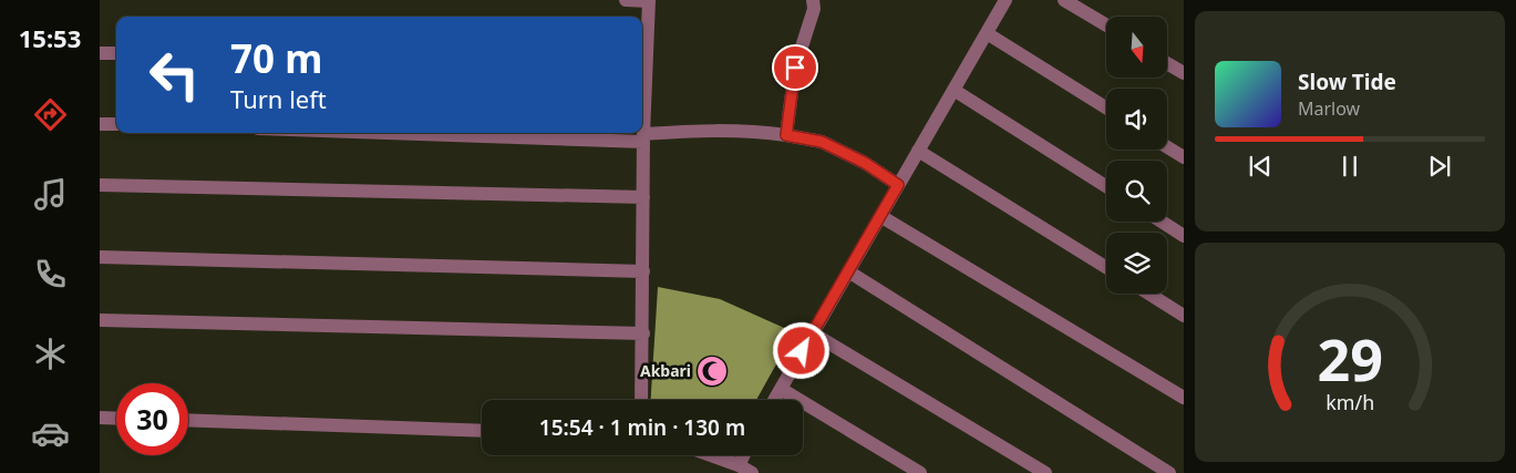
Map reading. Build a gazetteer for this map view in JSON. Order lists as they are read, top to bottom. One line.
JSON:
{"places":{"mosque":["Akbari"]},"north":"bottom","page":{"tabs":"15:53","turn":["70 m","Turn left"],"song":["Slow Tide","Marlow"],"limit":"30","trip":"15:54 · 1 min · 130 m","gauge":["29","km/h"]}}
